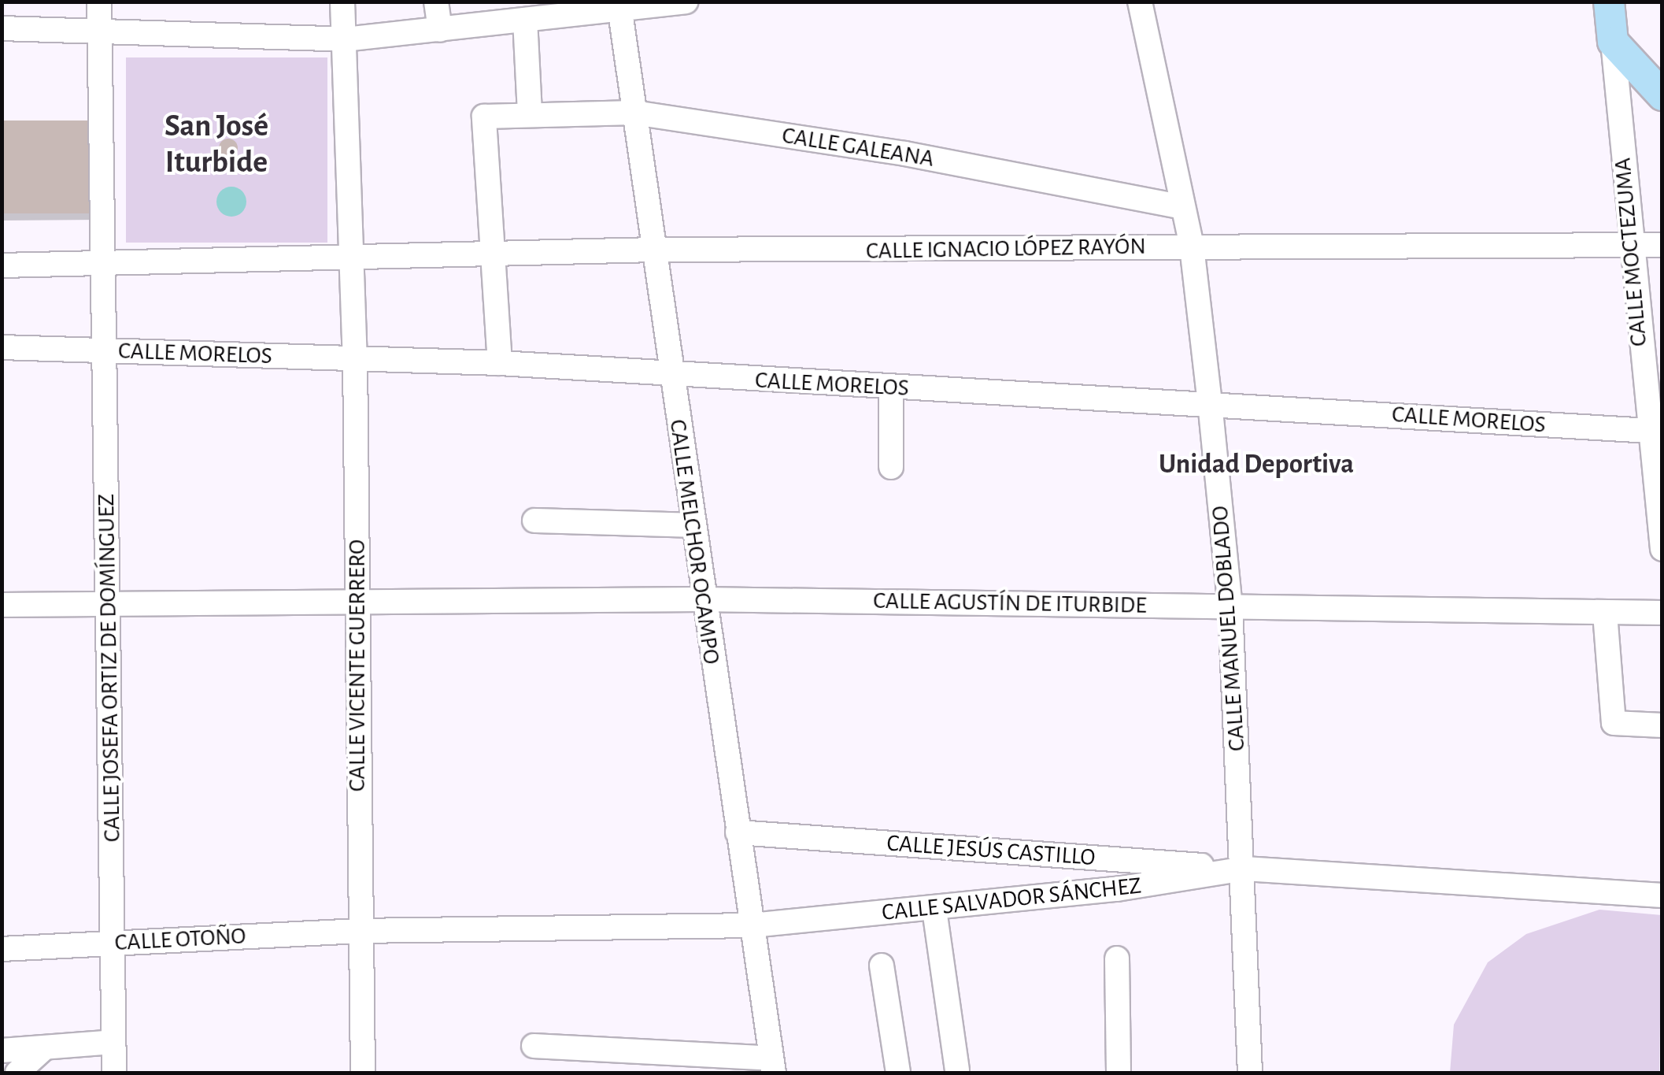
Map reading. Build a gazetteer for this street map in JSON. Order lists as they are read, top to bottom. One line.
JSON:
{"streets":{"main road":["CALLE MOCTEZUMA"],"street":["CALLE GALEANA","CALLE IGNACIO LÓPEZ RAYÓN","CALLE MORELOS","CALLE MELCHOR OCAMPO","CALLE AGUSTÍN DE ITURBIDE","CALLE MANUEL DOBLADO","CALLE VICENTE GUERRERO","CALLE JOSEFA ORTIZ DE DOMÍNGUEZ","CALLE JESÚS CASTILLO","CALLE SALVADOR SÁNCHEZ","CALLE OTOÑO"]},"crossings":[["CALLE GALEANA","CALLE IGNACIO LÓPEZ RAYÓN"],["CALLE GALEANA","CALLE MELCHOR OCAMPO"],["CALLE GALEANA","CALLE MANUEL DOBLADO"],["CALLE IGNACIO LÓPEZ RAYÓN","CALLE MOCTEZUMA"],["CALLE IGNACIO LÓPEZ RAYÓN","CALLE MELCHOR OCAMPO"],["CALLE IGNACIO LÓPEZ RAYÓN","CALLE MANUEL DOBLADO"],["CALLE IGNACIO LÓPEZ RAYÓN","CALLE VICENTE GUERRERO"],["CALLE IGNACIO LÓPEZ RAYÓN","CALLE JOSEFA ORTIZ DE DOMÍNGUEZ"],["CALLE MOCTEZUMA","CALLE MORELOS"],["CALLE MORELOS","CALLE MELCHOR OCAMPO"],["CALLE MORELOS","CALLE MANUEL DOBLADO"],["CALLE MORELOS","CALLE VICENTE GUERRERO"],["CALLE MORELOS","CALLE JOSEFA ORTIZ DE DOMÍNGUEZ"],["CALLE MELCHOR OCAMPO","CALLE AGUSTÍN DE ITURBIDE"],["CALLE MELCHOR OCAMPO","CALLE JESÚS CASTILLO"],["CALLE MELCHOR OCAMPO","CALLE SALVADOR SÁNCHEZ"],["CALLE AGUSTÍN DE ITURBIDE","CALLE MANUEL DOBLADO"],["CALLE AGUSTÍN DE ITURBIDE","CALLE VICENTE GUERRERO"],["CALLE AGUSTÍN DE ITURBIDE","CALLE JOSEFA ORTIZ DE DOMÍNGUEZ"],["CALLE MANUEL DOBLADO","CALLE JESÚS CASTILLO"],["CALLE MANUEL DOBLADO","CALLE SALVADOR SÁNCHEZ"],["CALLE VICENTE GUERRERO","CALLE SALVADOR SÁNCHEZ"],["CALLE VICENTE GUERRERO","CALLE OTOÑO"],["CALLE JOSEFA ORTIZ DE DOMÍNGUEZ","CALLE OTOÑO"],["CALLE JESÚS CASTILLO","CALLE SALVADOR SÁNCHEZ"],["CALLE SALVADOR SÁNCHEZ","CALLE OTOÑO"]],"districts":["San José Iturbide","Unidad Deportiva"]}
